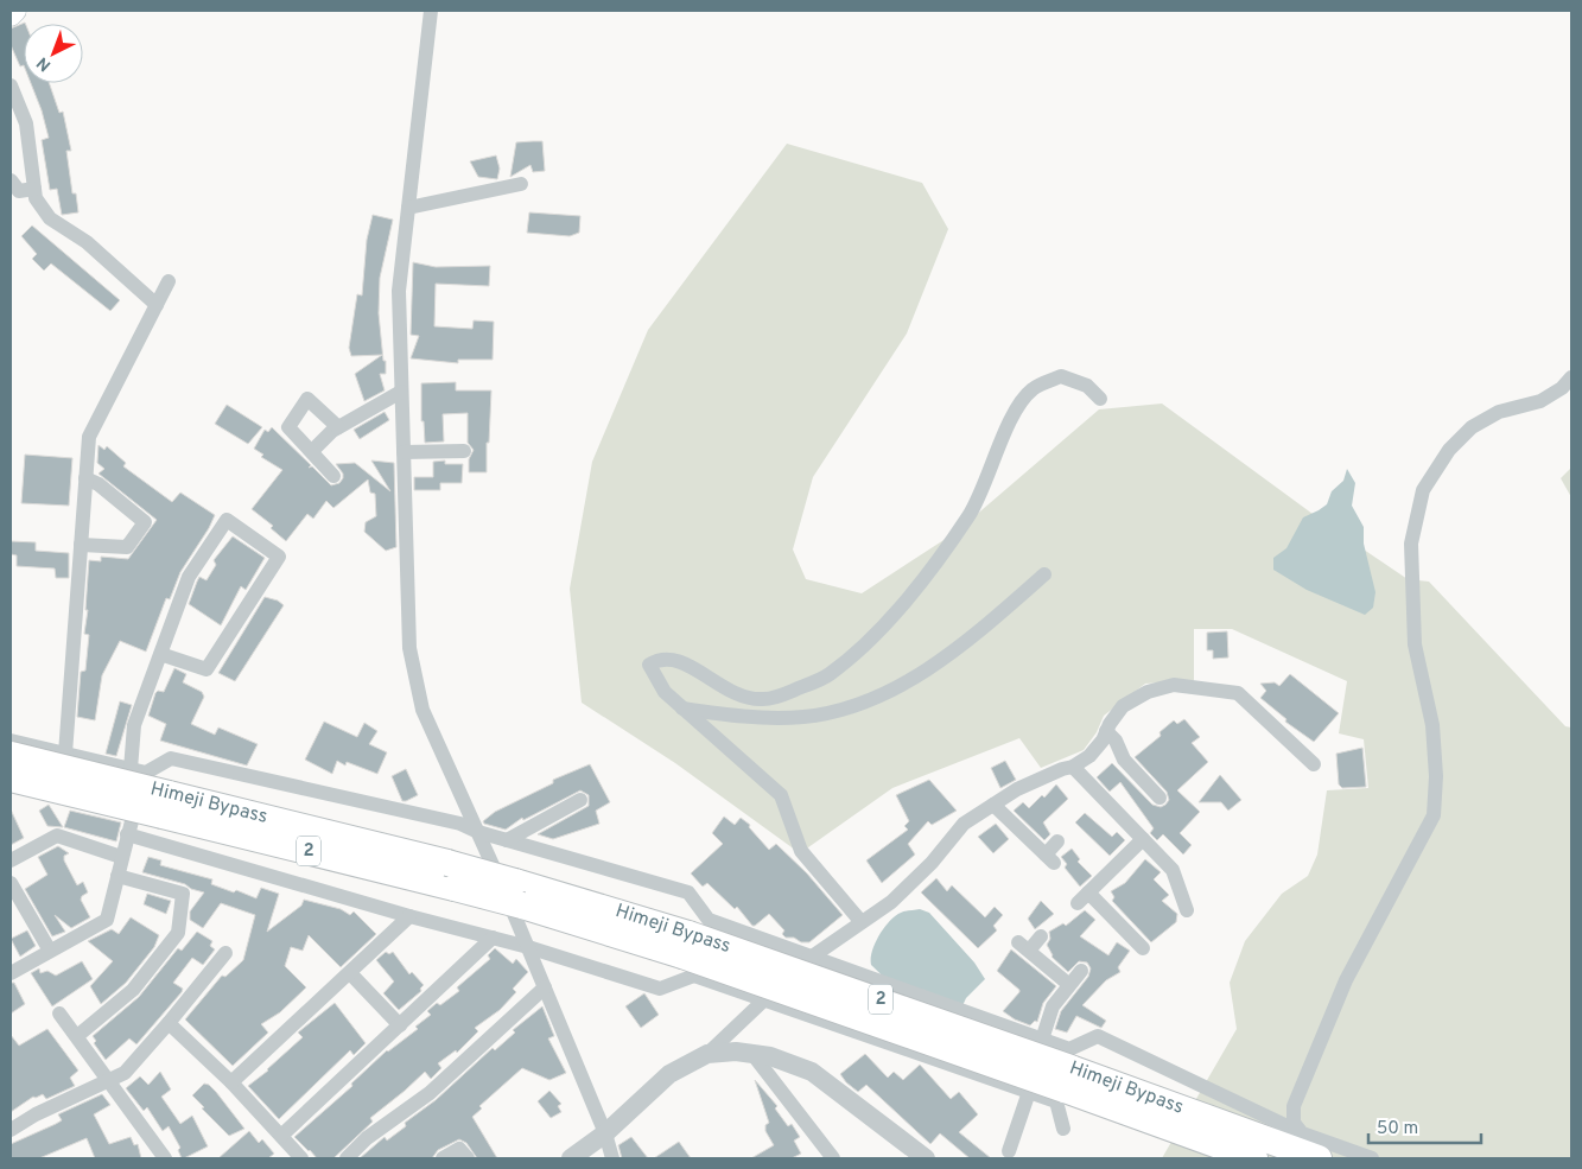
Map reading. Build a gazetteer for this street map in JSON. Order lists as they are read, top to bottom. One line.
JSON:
{"streets":{"highway":["Himeji Bypass","2"]},"scale_bar":"50 m","north":"bottom left"}
